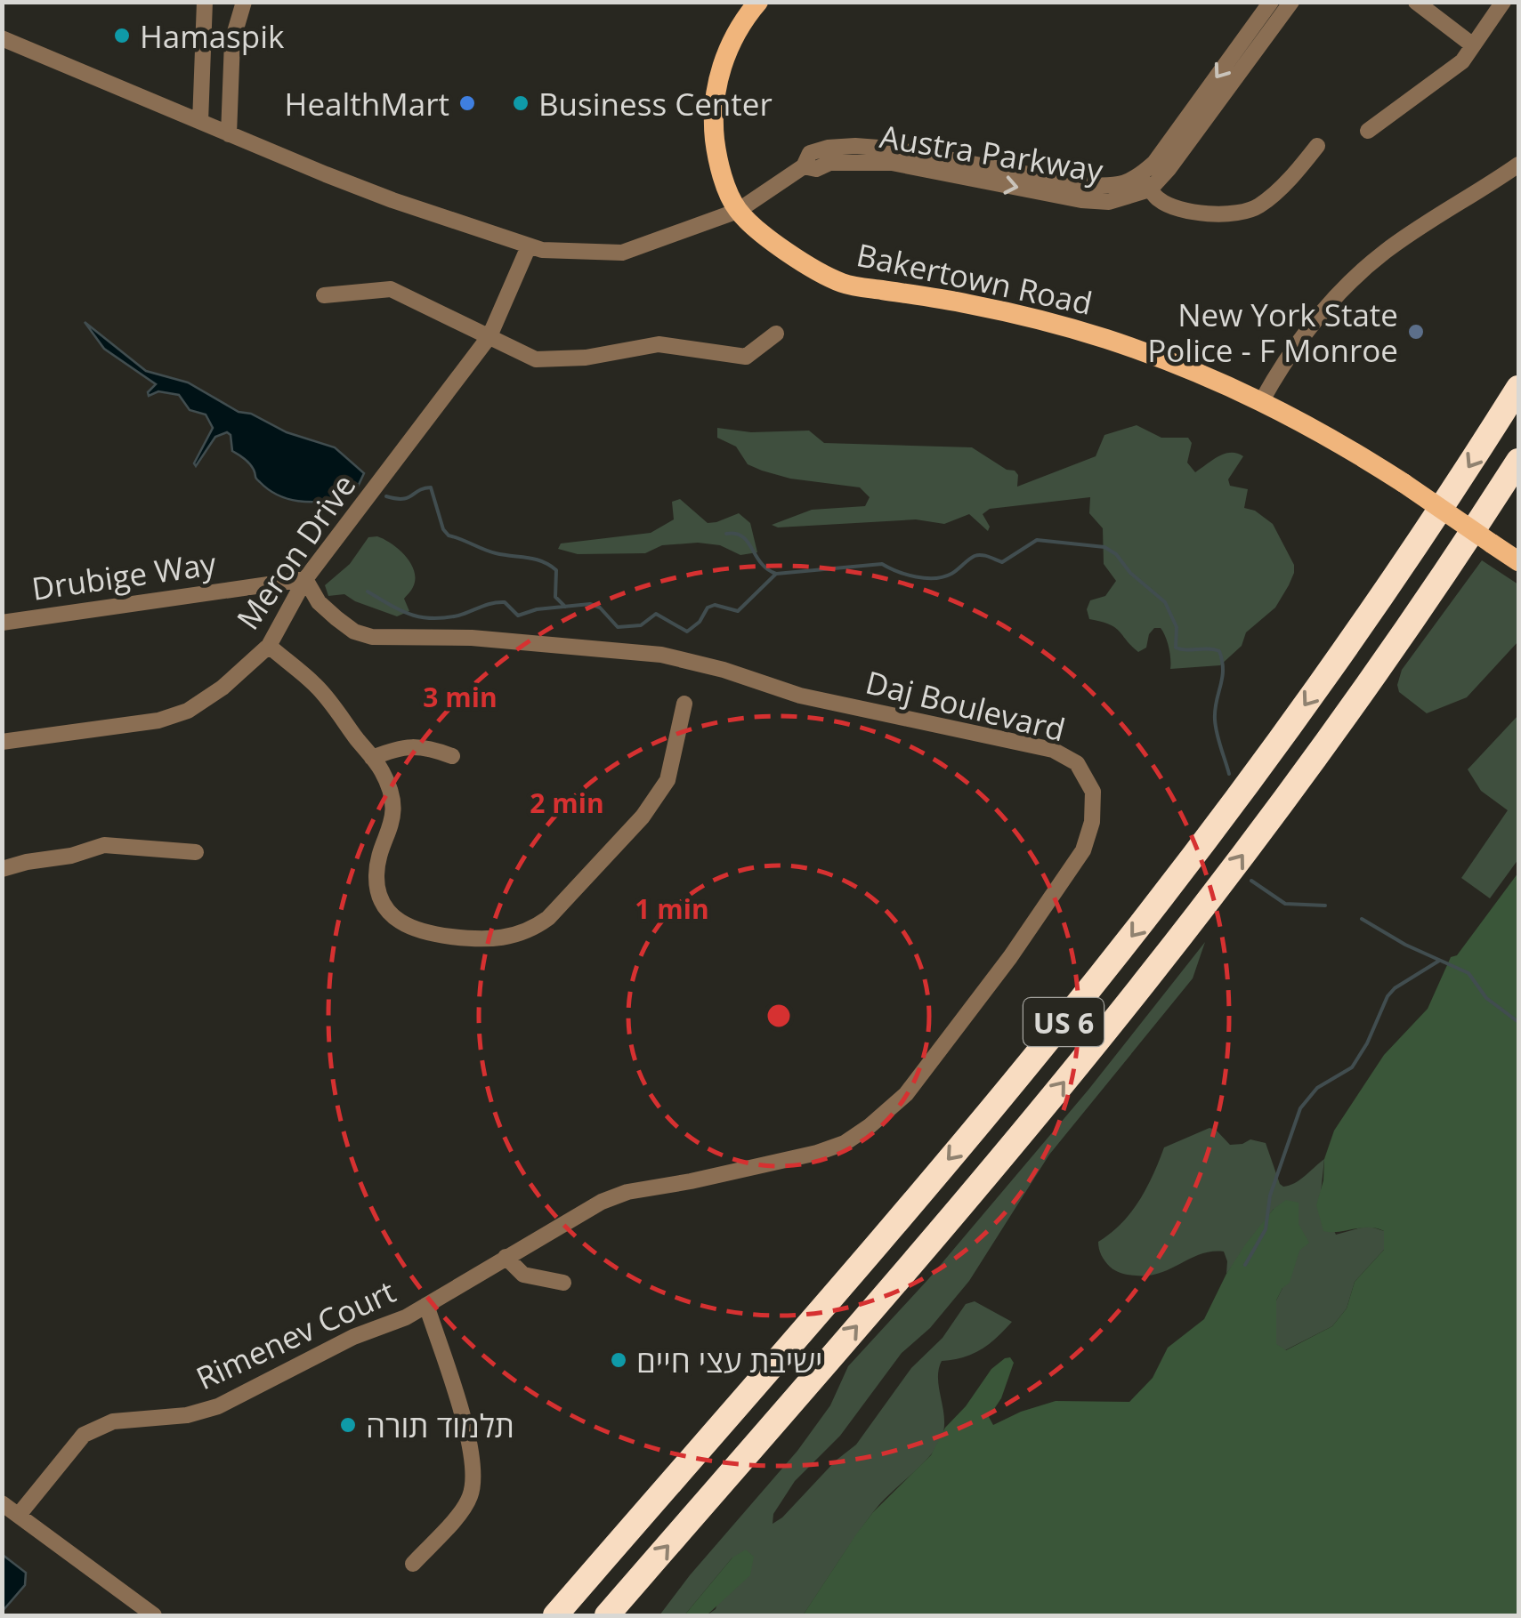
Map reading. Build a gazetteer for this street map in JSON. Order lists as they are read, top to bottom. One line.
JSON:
{"streets":{"highway":["US 6"],"main road":["Bakertown Road"],"street":["Austra Parkway","Meron Drive","Drubige Way","Daj Boulevard","Rimenev Court"]},"crossings":[["Austra Parkway","Bakertown Road"],["Meron Drive","Drubige Way"],["Meron Drive","Daj Boulevard"],["Drubige Way","Daj Boulevard"],["Daj Boulevard","Rimenev Court"]],"places":["Hamaspik","HealthMart","Business Center","New York State Police - F Monroe","ישיבת עצי חיים","תלמוד תורה"],"rings":["3 min","2 min","1 min"]}
